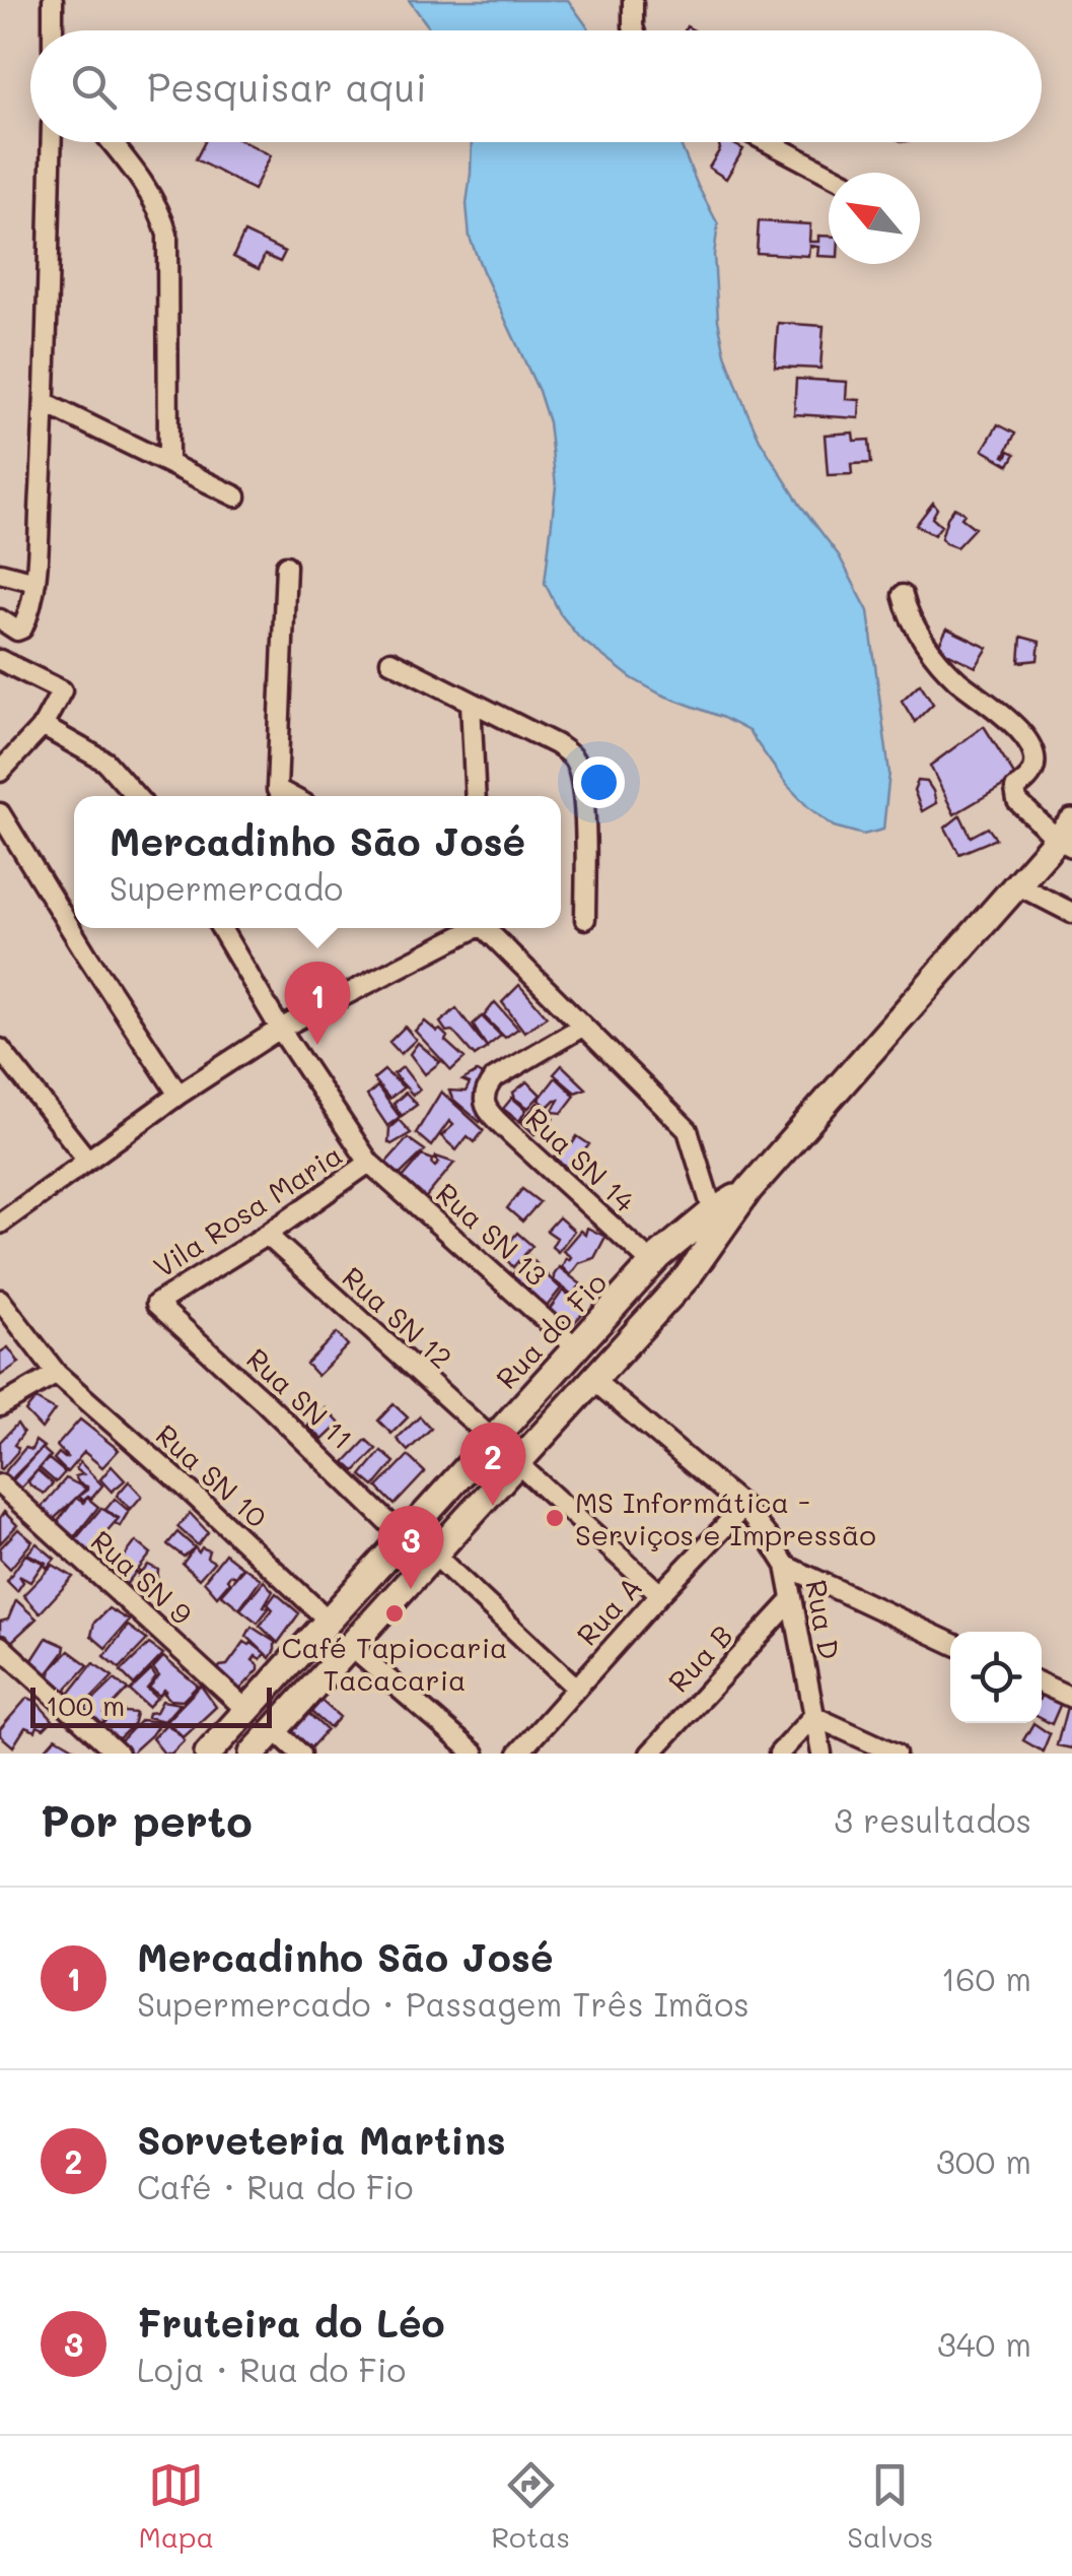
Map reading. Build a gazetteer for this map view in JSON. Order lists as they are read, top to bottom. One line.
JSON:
{"streets":{"street":["Rua SN 14","Vila Rosa Maria","Rua SN 13","Rua SN 12","Rua do Fio","Rua SN 11","Rua SN 10","Rua SN 9","Rua A","Rua D","Rua B"]},"crossings":[["Rua SN 14","Rua do Fio"],["Vila Rosa Maria","Rua SN 13"],["Vila Rosa Maria","Rua SN 12"],["Vila Rosa Maria","Rua SN 11"],["Rua SN 13","Rua do Fio"],["Rua SN 12","Rua do Fio"],["Rua do Fio","Rua SN 11"],["Rua do Fio","Rua SN 10"],["Rua do Fio","Rua SN 9"],["Rua A","Rua D"],["Rua D","Rua B"]],"places":["MS Informática - Serviços e Impressão","Café Tapiocaria Tacacaria"],"scale_bar":"100 m","north":"top left","page":{"search":"Pesquisar aqui","popup":["Mercadinho São José","Supermercado"],"pins":["1","2","3"],"scale":"100 m","heading":["Por perto","3 resultados"],"list":[{"mark":"1","name":"Mercadinho São José","note":"Supermercado · Passagem Três Imãos","value":"160 m"},{"mark":"2","name":"Sorveteria Martins","note":"Café · Rua do Fio","value":"300 m"},{"mark":"3","name":"Fruteira do Léo","note":"Loja · Rua do Fio","value":"340 m"}],"nav":["Mapa","Rotas","Salvos"]}}
